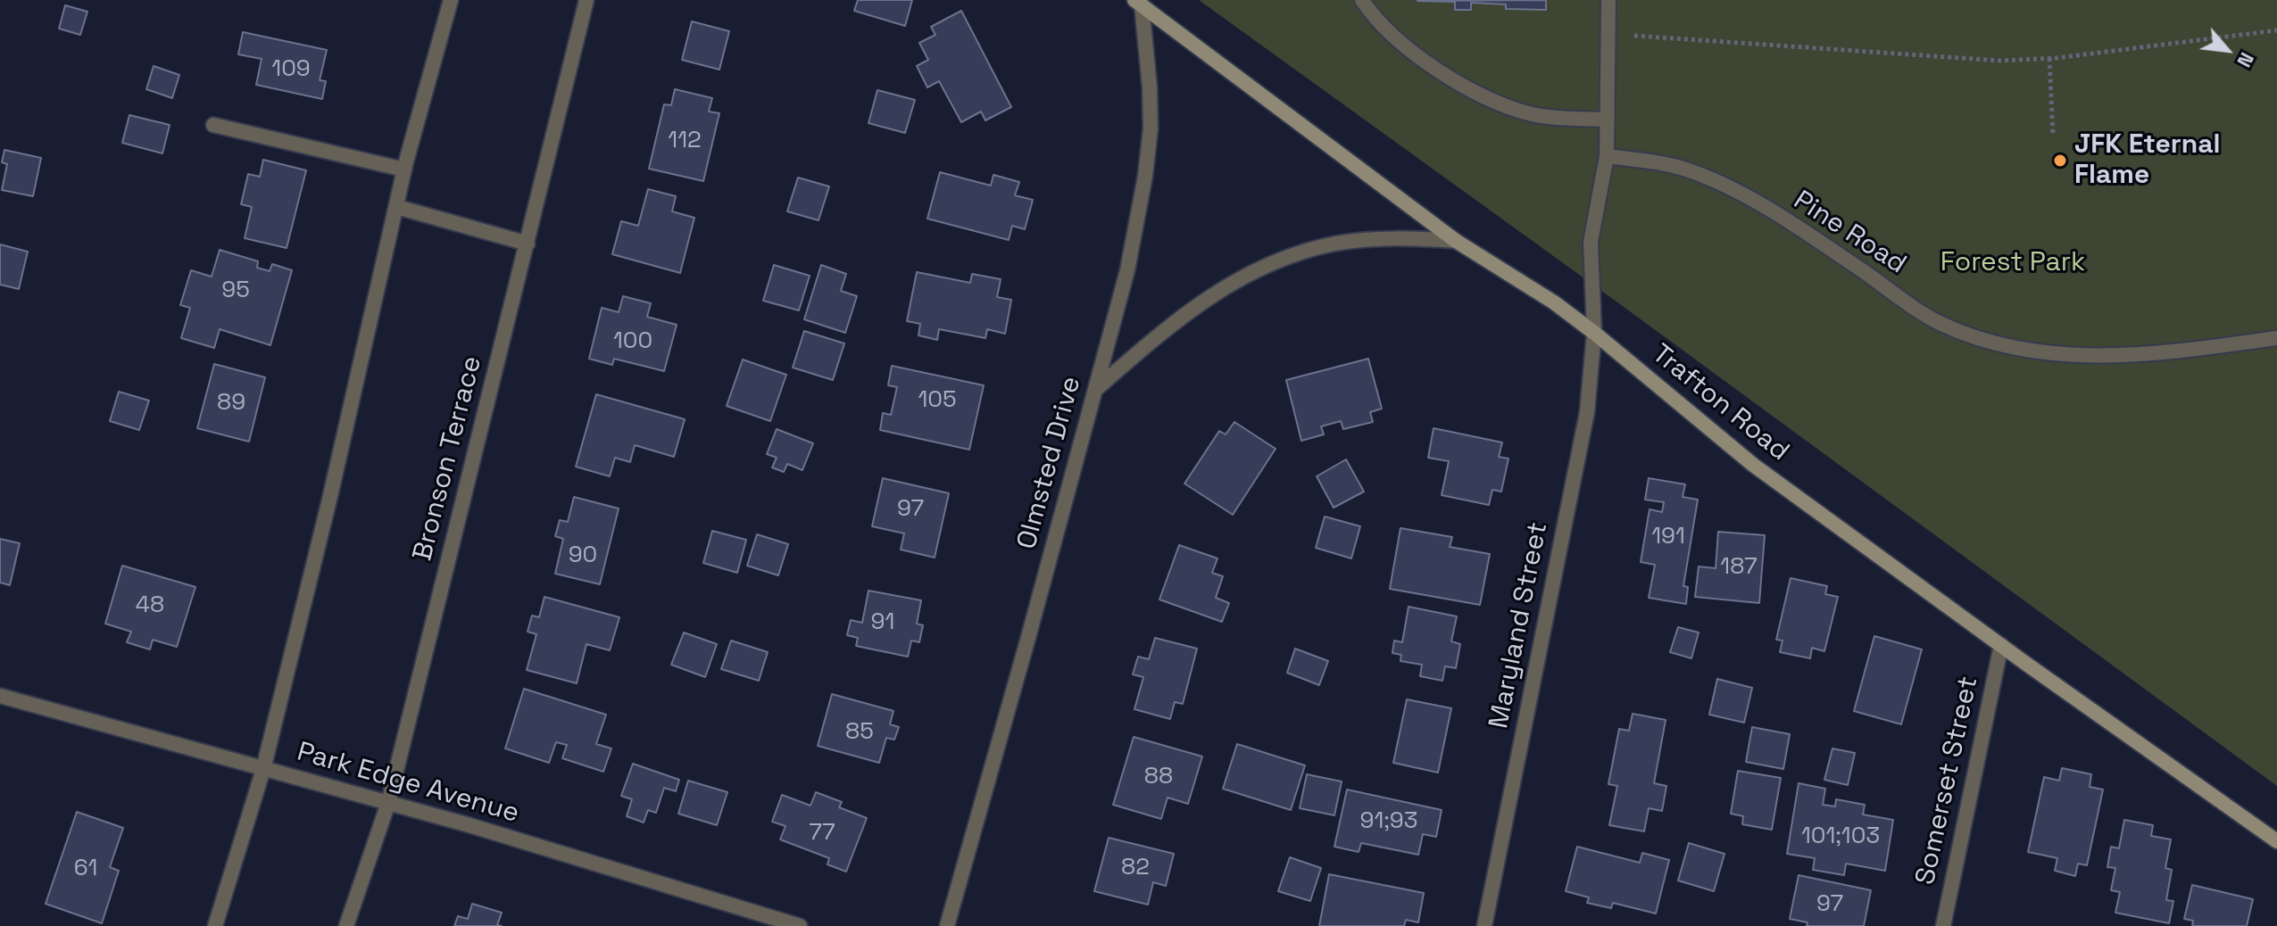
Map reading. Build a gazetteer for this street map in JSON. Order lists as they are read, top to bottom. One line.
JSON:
{"streets":{"street":["Pine Road","Trafton Road","Bronson Terrace","Olmsted Drive","Maryland Street","Somerset Street","Park Edge Avenue"]},"crossings":[["Pine Road","Maryland Street"],["Trafton Road","Olmsted Drive"],["Trafton Road","Maryland Street"],["Trafton Road","Somerset Street"],["Bronson Terrace","Park Edge Avenue"]],"parks":["Forest Park"],"places":["JFK Eternal Flame"],"house_numbers":["109","112","95","100","105","89","97","191","90","187","48","91","85","88","91;93","77","101;103","82","61","97"],"north":"bottom right"}
